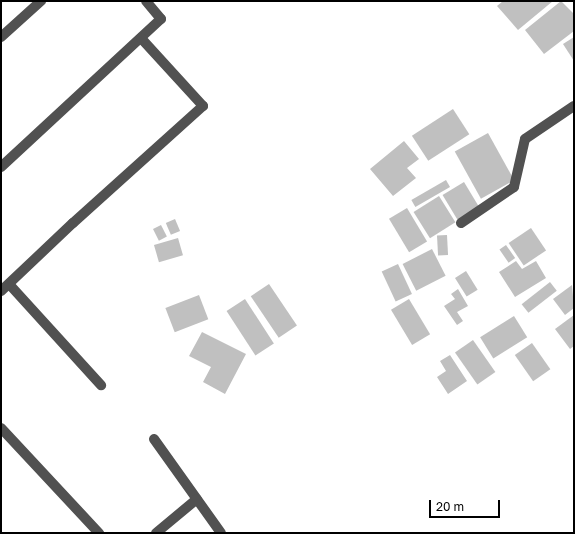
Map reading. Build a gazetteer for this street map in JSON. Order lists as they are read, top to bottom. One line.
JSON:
{"scale_bar":"20 m"}
